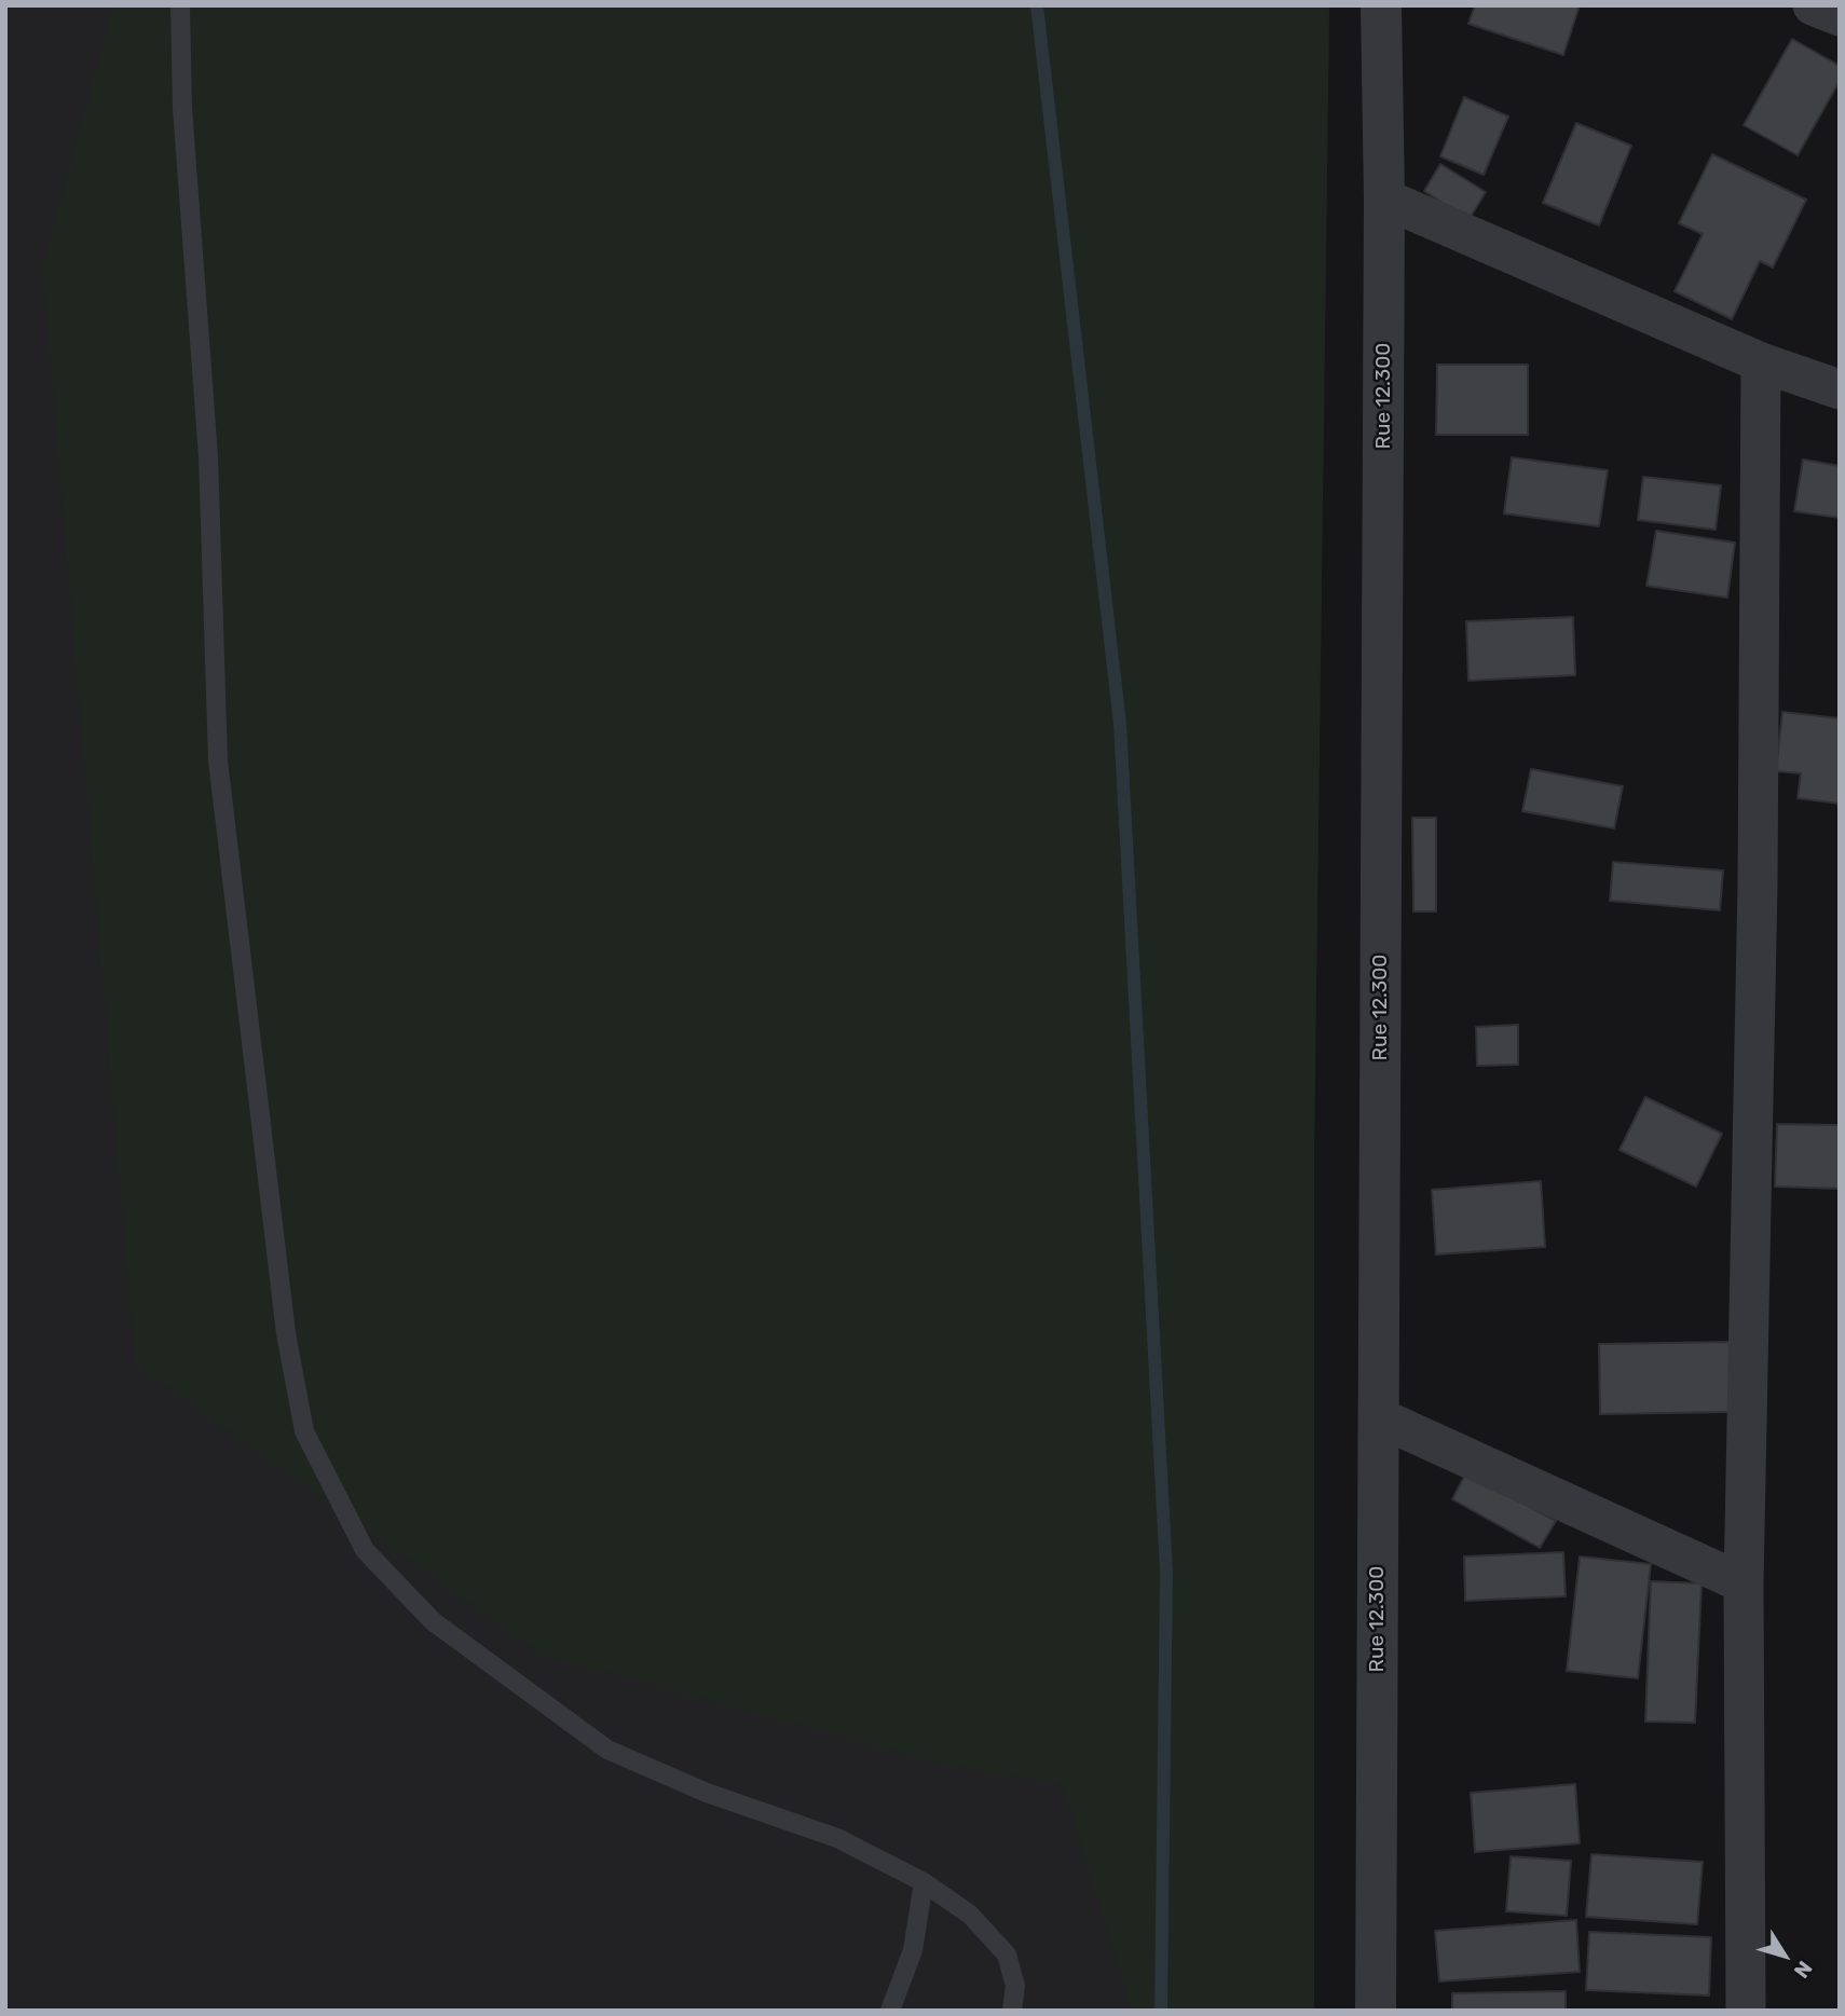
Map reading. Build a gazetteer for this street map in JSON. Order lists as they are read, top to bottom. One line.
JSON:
{"streets":{"street":["Rue 12.300"]},"north":"bottom right"}
